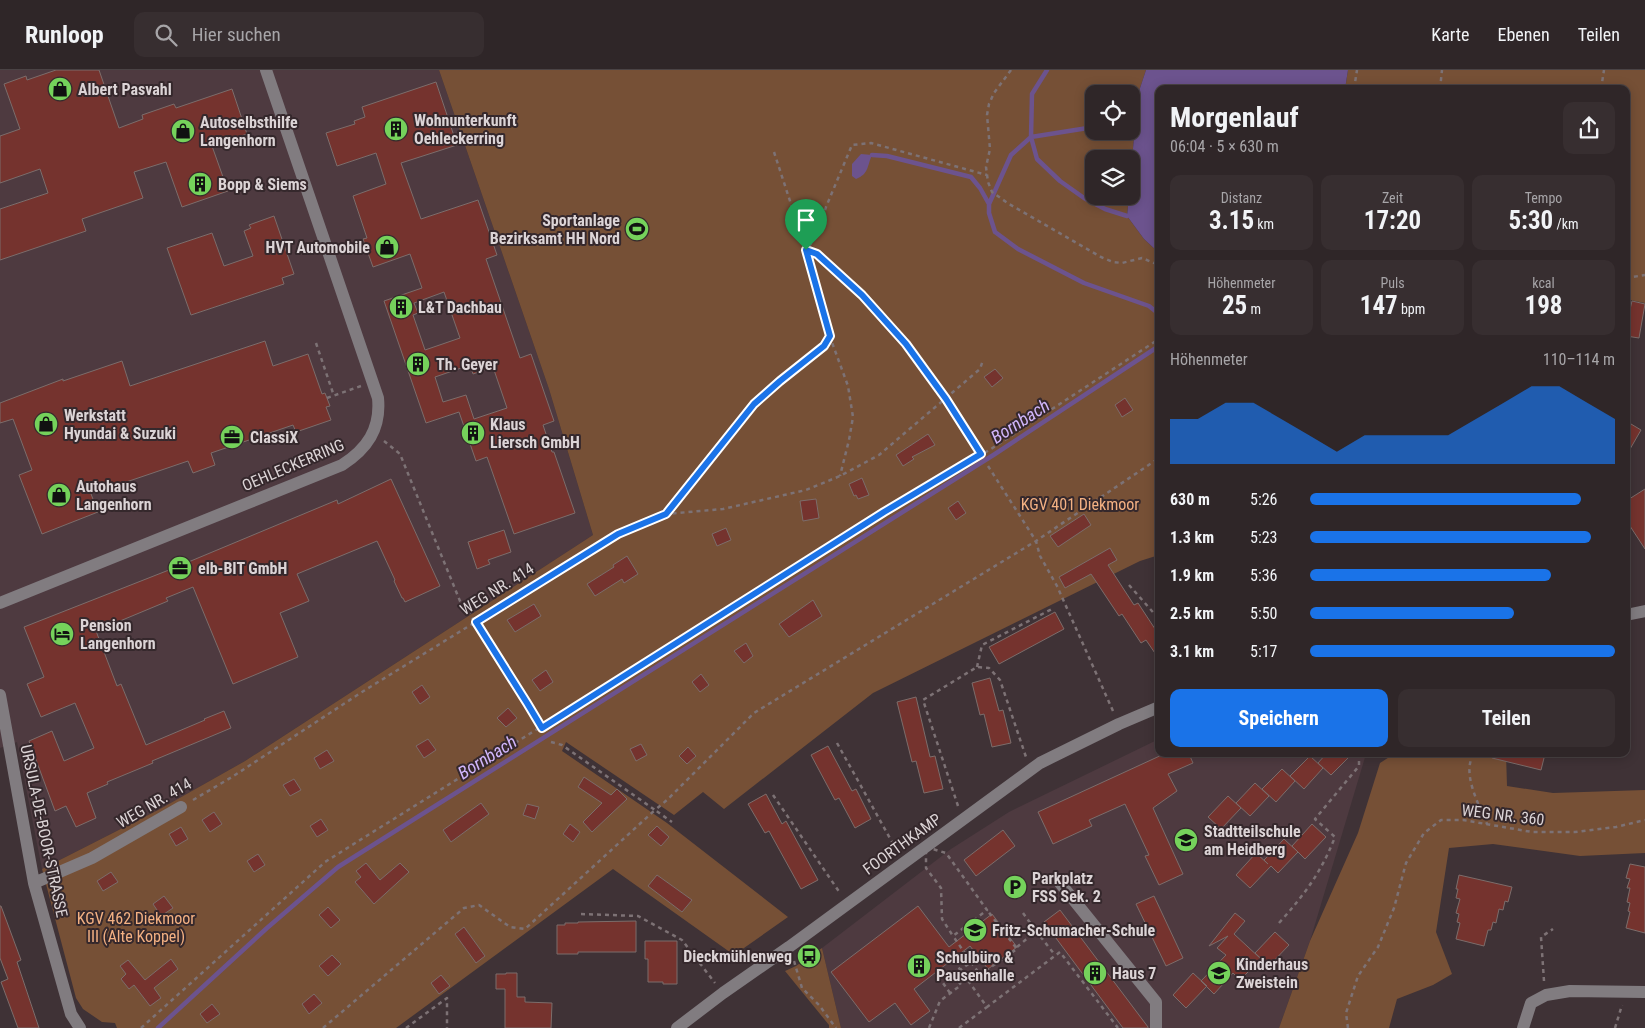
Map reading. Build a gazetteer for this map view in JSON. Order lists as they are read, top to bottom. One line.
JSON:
{"streets":{"street":["OEHLECKERRING","WEG NR. 414","URSULA-DE-BOOR-STRASSE","FOORTHKAMP"],"path":["WEG NR. 360"]},"crossings":[["WEG NR. 414","URSULA-DE-BOOR-STRASSE"]],"water":["Bornbach"],"parks":["KGV 401 Diekmoor","KGV 462 Diekmoor III (Alte Koppel)"],"places":{"shop":["Albert Pasvahl","Autoselbsthilfe Langenhorn","HVT Automobile","Werkstatt Hyundai & Suzuki","Autohaus Langenhorn"],"building":["Wohnunterkunft Oehleckerring","Bopp & Siems","L&T Dachbau","Th. Geyer","Klaus Liersch GmbH","Schulbüro & Pausenhalle","Haus 7"],"sports":["Sportanlage Bezirksamt HH Nord"],"office":["ClassiX","elb-BIT GmbH"],"hotel":["Pension Langenhorn"],"school or university":["Stadtteilschule am Heidberg","Fritz-Schumacher-Schule","Kinderhaus Zweistein"],"parking":["Parkplatz FSS Sek. 2"],"bus stop":["Dieckmühlenweg"]},"page":{"header":"Runloop","search":"Hier suchen","nav":["Karte","Ebenen","Teilen"],"heading":["Morgenlauf","06:04 · 5 × 630 m"],"stats":[["Distanz","3.15 km"],["Zeit","17:20"],["Tempo","5:30 /km"],["Höhenmeter","25 m"],["Puls","147 bpm"],["kcal","198"]],"chart":["Höhenmeter","110–114 m"],"list":[{"name":"630 m","note":"5:26"},{"name":"1.3 km","note":"5:23"},{"name":"1.9 km","note":"5:36"},{"name":"2.5 km","note":"5:50"},{"name":"3.1 km","note":"5:17"}],"buttons":["Speichern","Teilen"]}}
